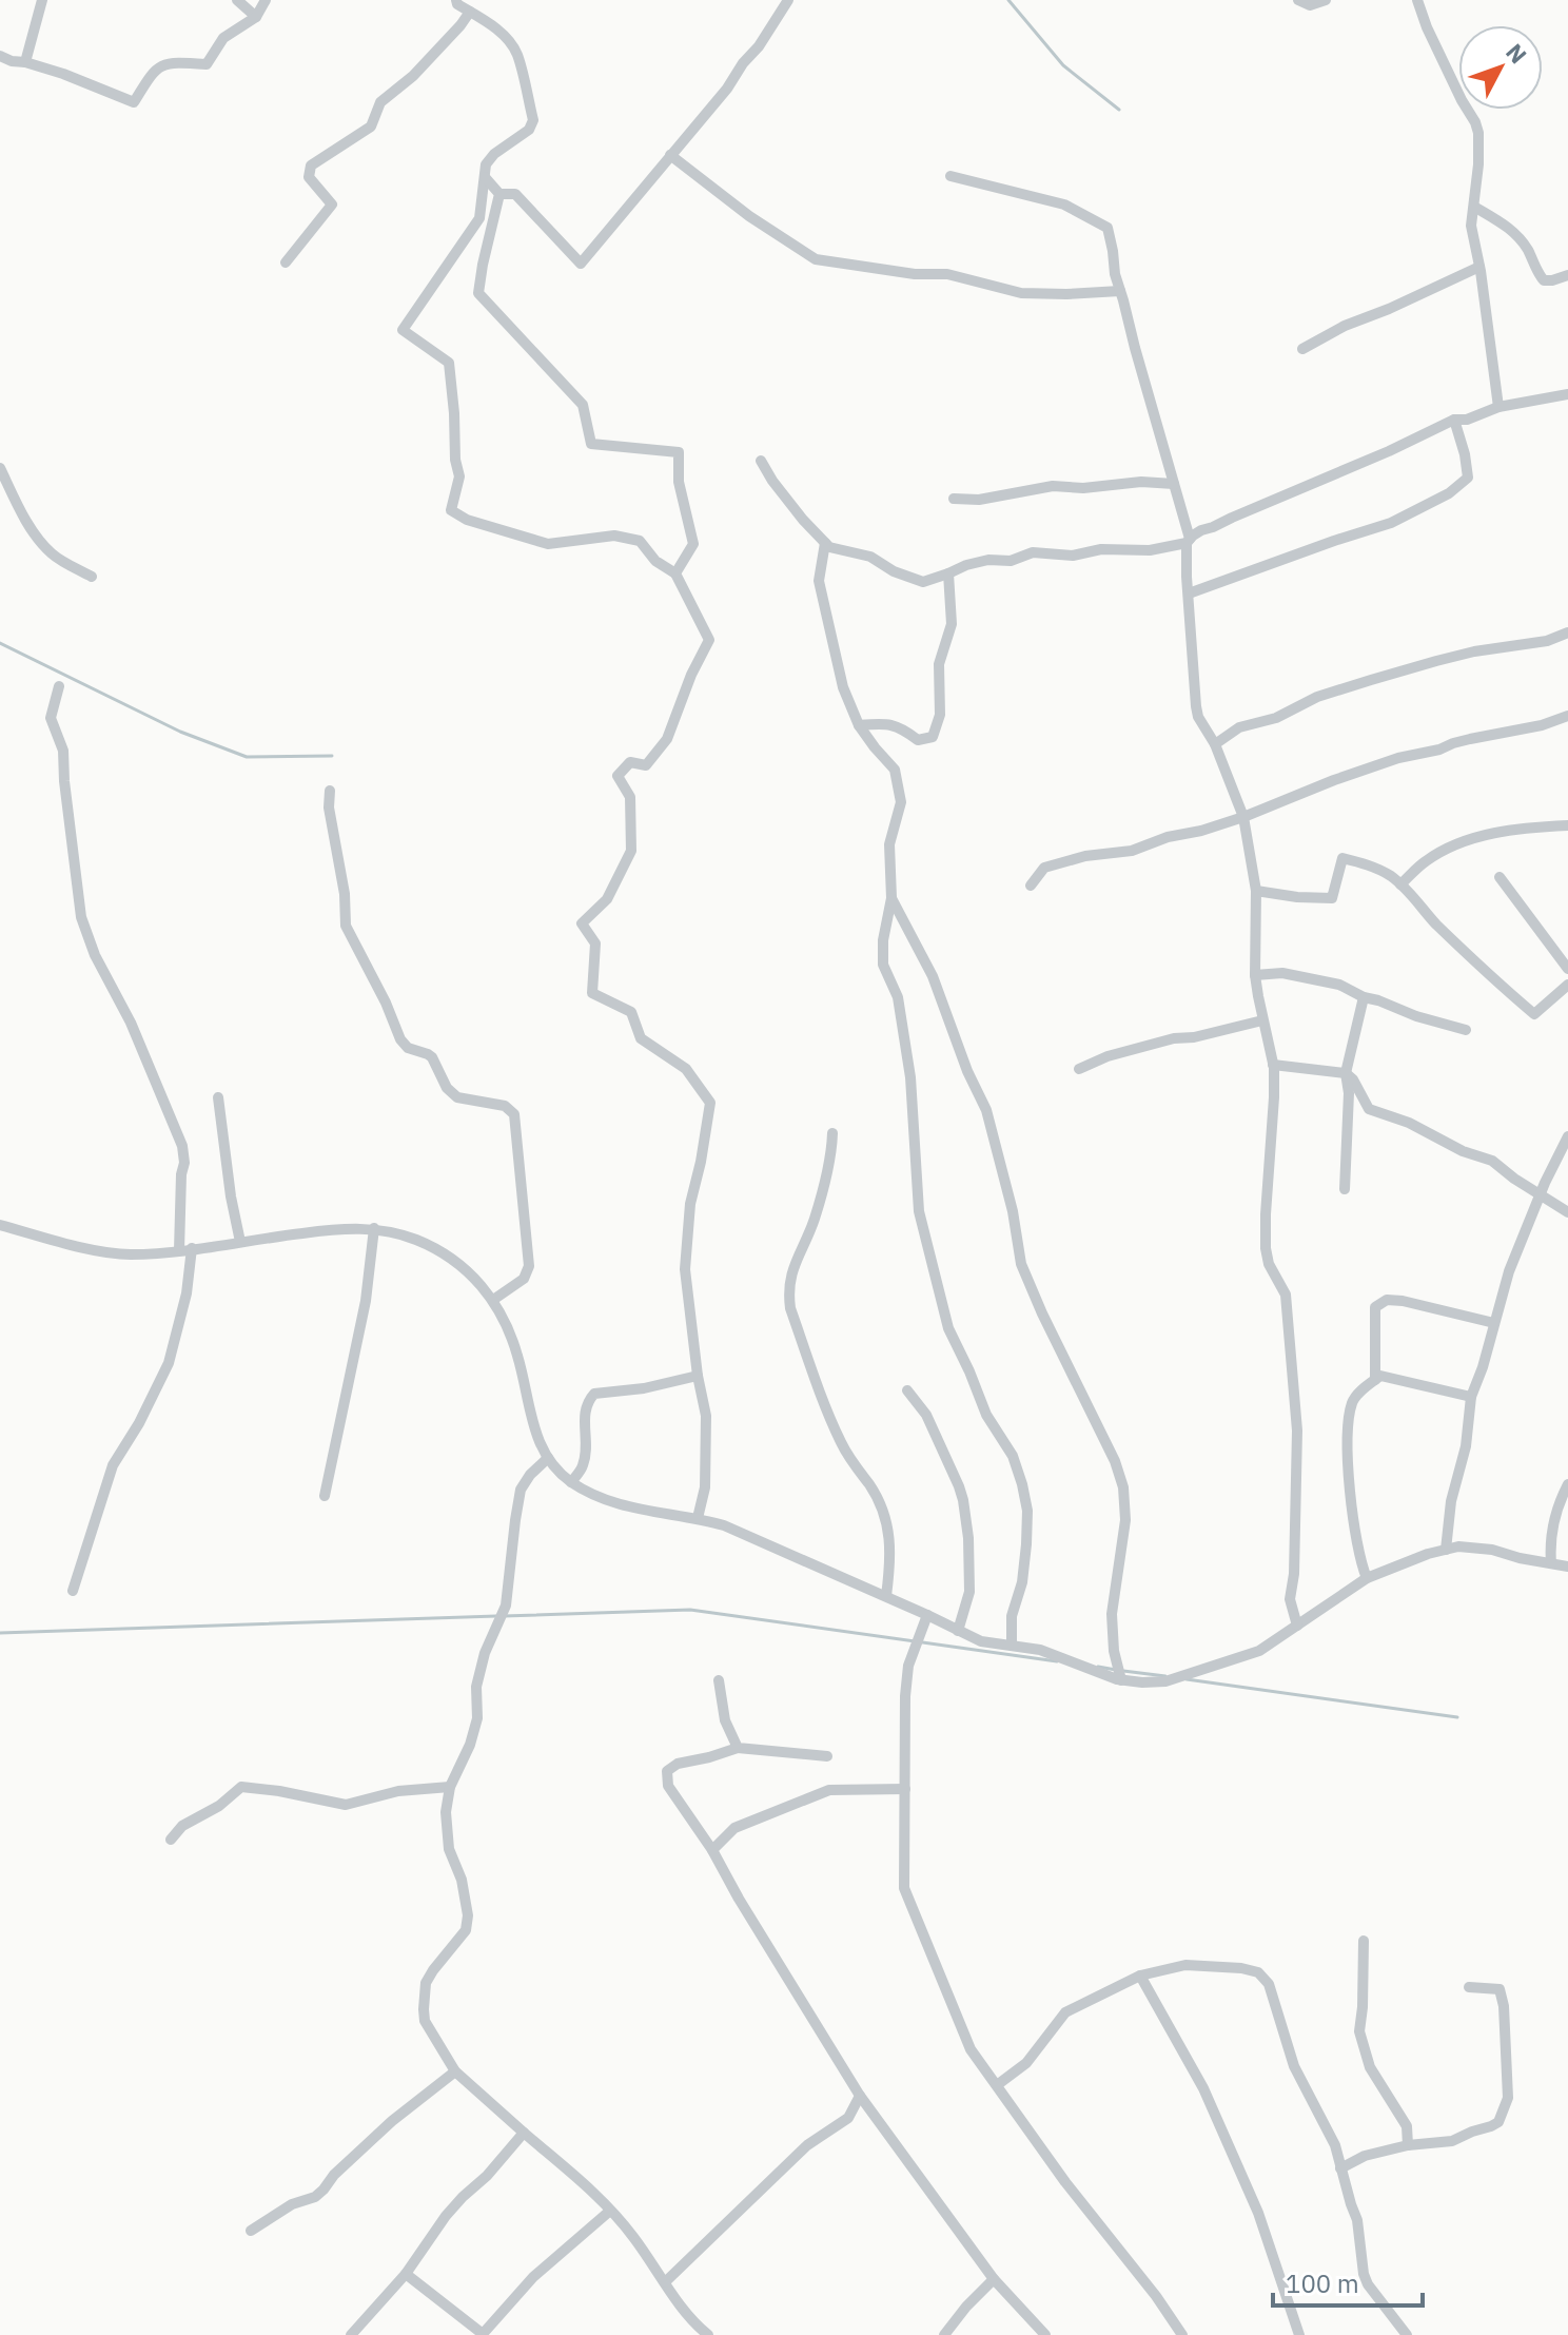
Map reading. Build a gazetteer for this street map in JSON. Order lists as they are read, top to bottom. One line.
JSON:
{"scale_bar":"100 m","north":"top right"}
